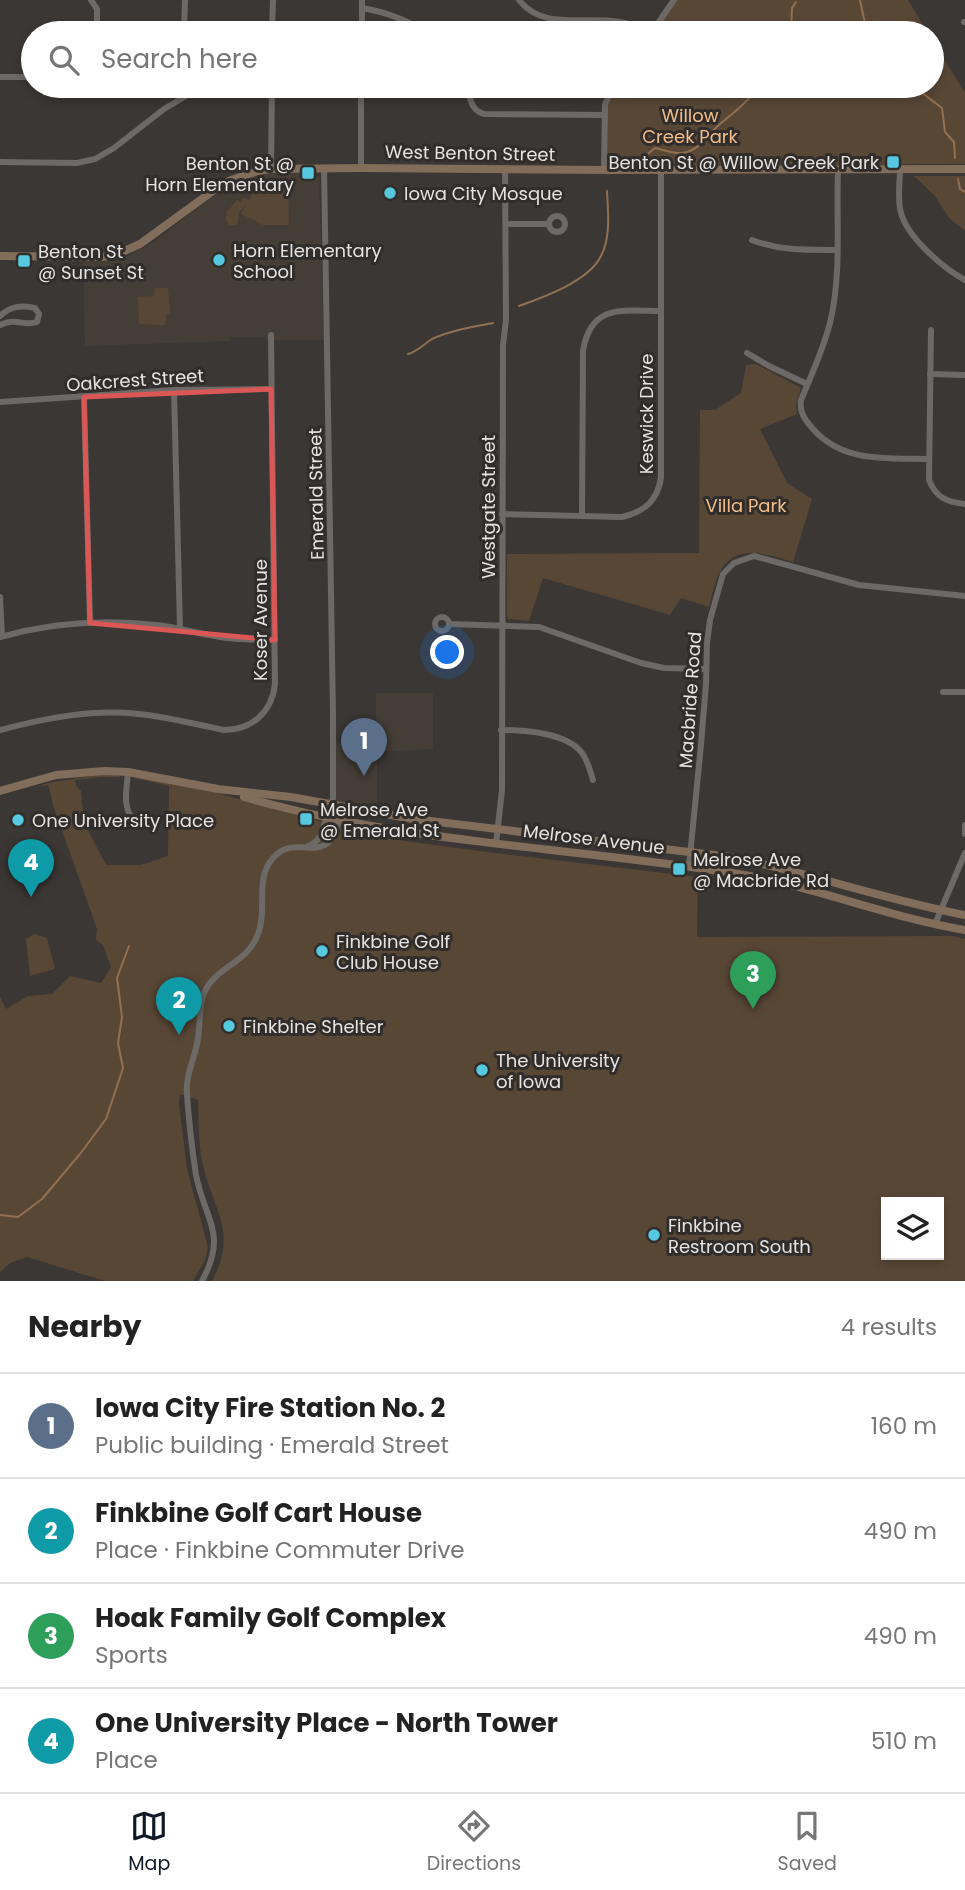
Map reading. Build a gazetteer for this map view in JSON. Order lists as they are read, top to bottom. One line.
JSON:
{"streets":{"main road":["West Benton Street","Melrose Avenue"],"street":["Oakcrest Street","Keswick Drive","Emerald Street","Westgate Street","Koser Avenue","Macbride Road"]},"crossings":[["West Benton Street","Keswick Drive"],["West Benton Street","Emerald Street"],["West Benton Street","Westgate Street"],["Oakcrest Street","Koser Avenue"],["Keswick Drive","Westgate Street"],["Emerald Street","Melrose Avenue"],["Westgate Street","Melrose Avenue"],["Macbride Road","Melrose Avenue"]],"parks":["Willow Creek Park","Villa Park"],"places":{"transit":["Benton St @ Willow Creek Park","Benton St @ Horn Elementary","Benton St @ Sunset St","Melrose Ave @ Emerald St","Melrose Ave @ Macbride Rd"],"other":["Iowa City Mosque","Horn Elementary School","One University Place","Finkbine Golf Club House","Finkbine Shelter","The University of Iowa","Finkbine Restroom South"]},"page":{"search":"Search here","pins":["1","4","3","2"],"heading":["Nearby","4 results"],"list":[{"mark":"1","name":"Iowa City Fire Station No. 2","note":"Public building · Emerald Street","value":"160 m"},{"mark":"2","name":"Finkbine Golf Cart House","note":"Place · Finkbine Commuter Drive","value":"490 m"},{"mark":"3","name":"Hoak Family Golf Complex","note":"Sports","value":"490 m"},{"mark":"4","name":"One University Place - North Tower","note":"Place","value":"510 m"}],"nav":["Map","Directions","Saved"]}}
